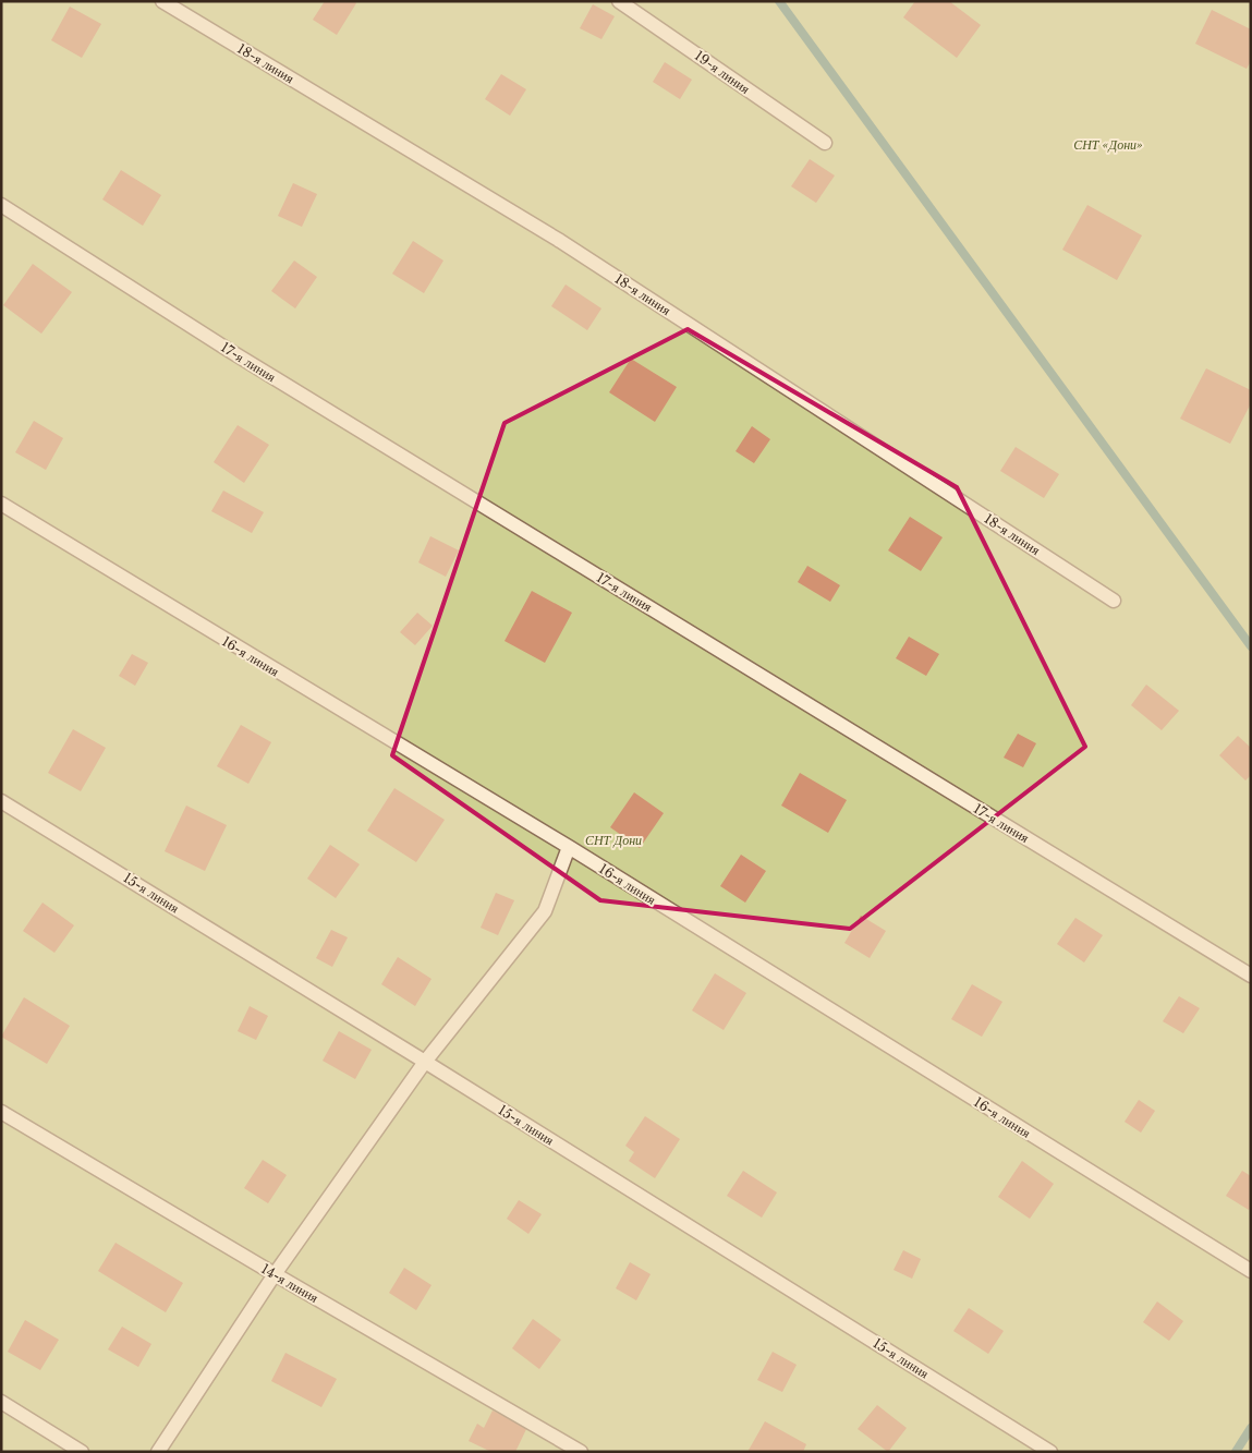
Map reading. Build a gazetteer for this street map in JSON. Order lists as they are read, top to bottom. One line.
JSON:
{"streets":{"lane":["18-я линия","19-я линия","17-я линия","16-я линия","15-я линия","14-я линия"]},"parks":["СНТ «Дони»","СНТ Дони"]}
